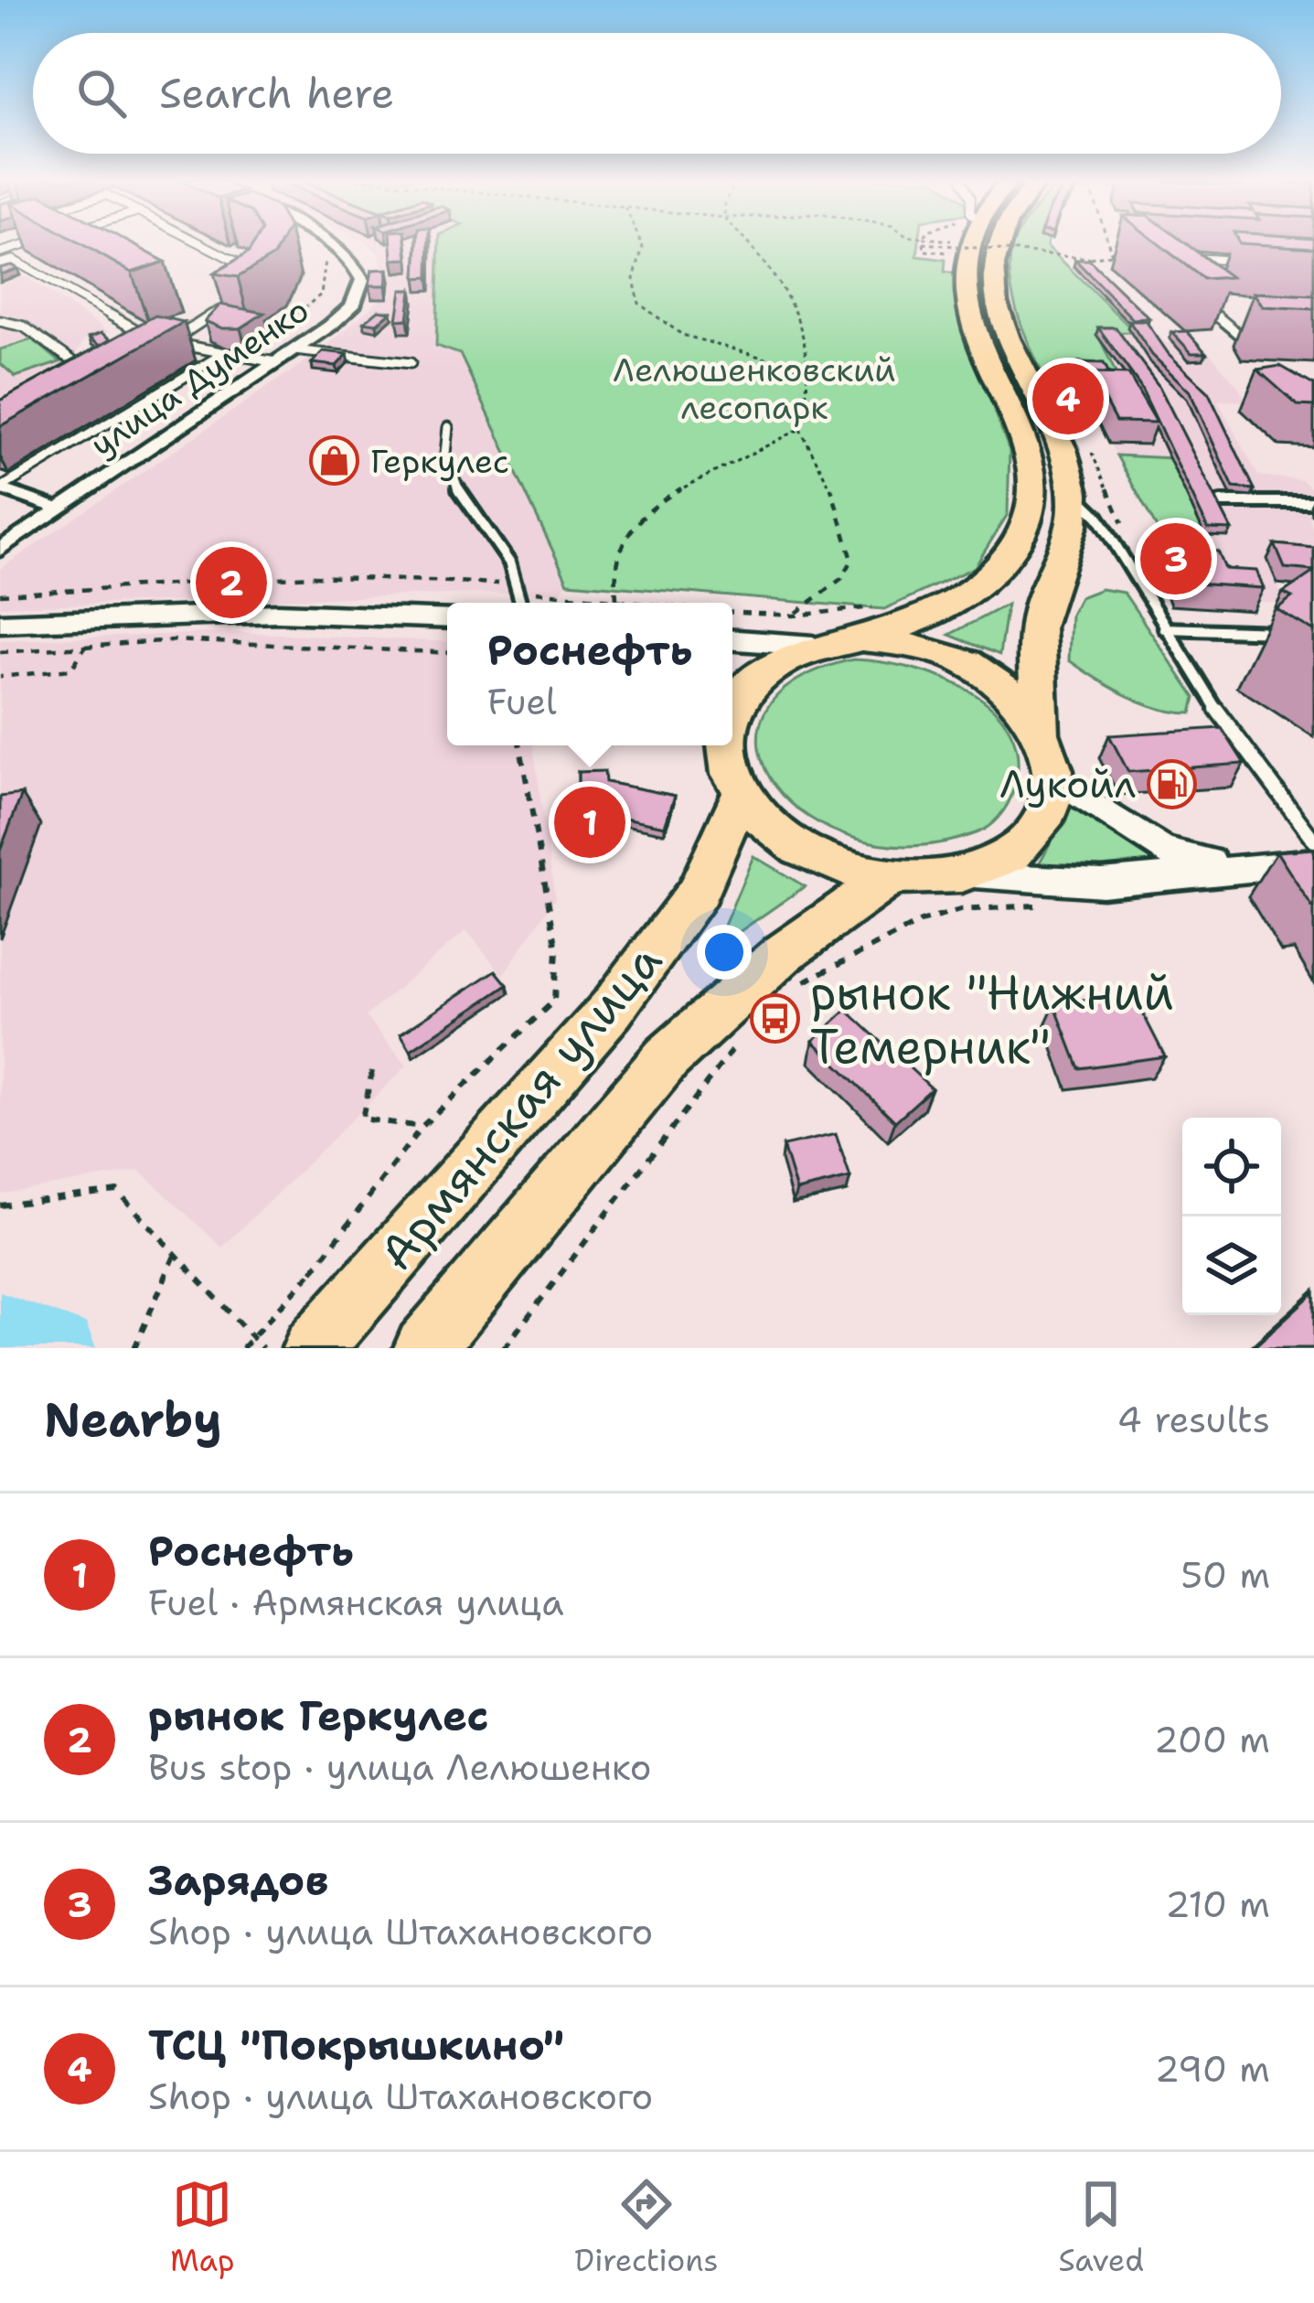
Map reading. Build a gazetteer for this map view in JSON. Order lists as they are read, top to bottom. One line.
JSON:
{"streets":{"main road":["Армянская улица"],"street":["улица Думенко"]},"parks":["Лелюшенковский лесопарк"],"places":{"shop":["Геркулес"],"fuel station":["Лукойл"],"bus stop":["рынок \"Нижний Темерник\""]},"page":{"search":"Search here","pins":["4","3","2","1"],"popup":["Роснефть","Fuel"],"heading":["Nearby","4 results"],"list":[{"mark":"1","name":"Роснефть","note":"Fuel · Армянская улица","value":"50 m"},{"mark":"2","name":"рынок Геркулес","note":"Bus stop · улица Лелюшенко","value":"200 m"},{"mark":"3","name":"Зарядов","note":"Shop · улица Штахановского","value":"210 m"},{"mark":"4","name":"ТСЦ \"Покрышкино\"","note":"Shop · улица Штахановского","value":"290 m"}],"nav":["Map","Directions","Saved"]}}
